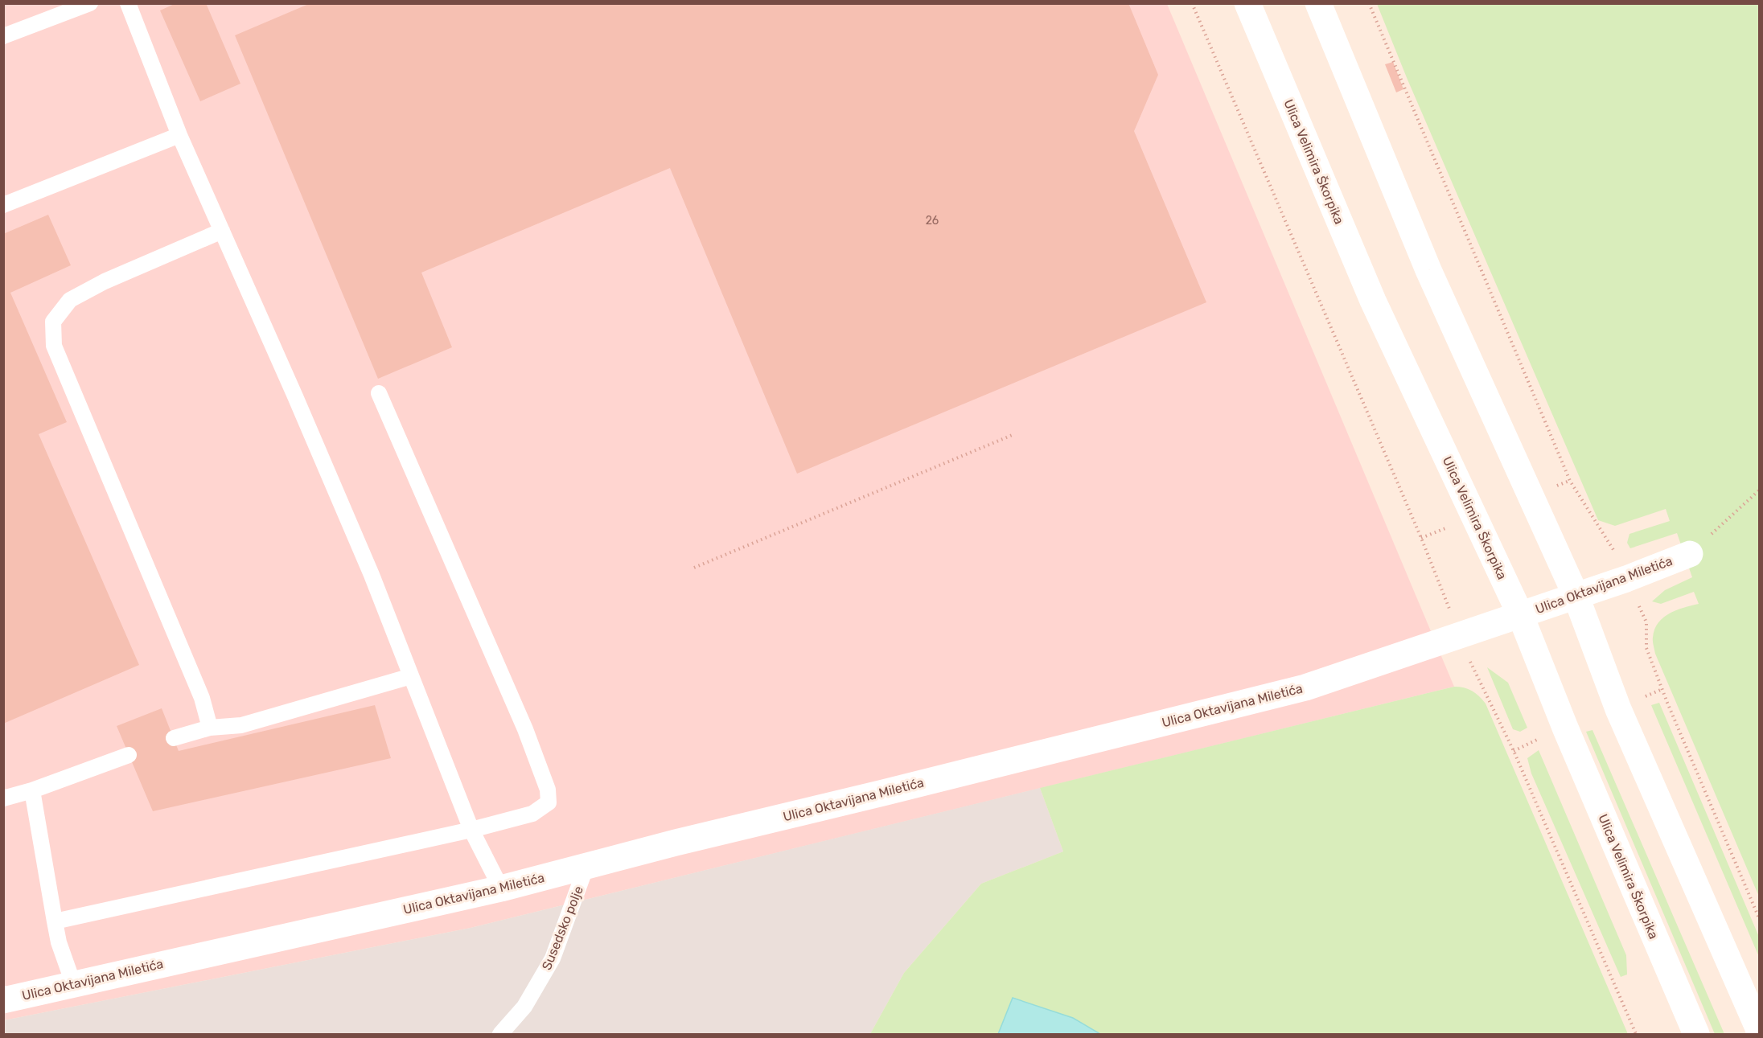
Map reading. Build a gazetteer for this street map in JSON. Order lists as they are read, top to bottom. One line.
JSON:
{"streets":{"main road":["Ulica Velimira Škorpika","Ulica Oktavijana Miletića"],"lane":["Susedsko polje"]},"crossings":[["Ulica Velimira Škorpika","Ulica Oktavijana Miletića"],["Ulica Oktavijana Miletića","Susedsko polje"]],"house_numbers":["26"]}
